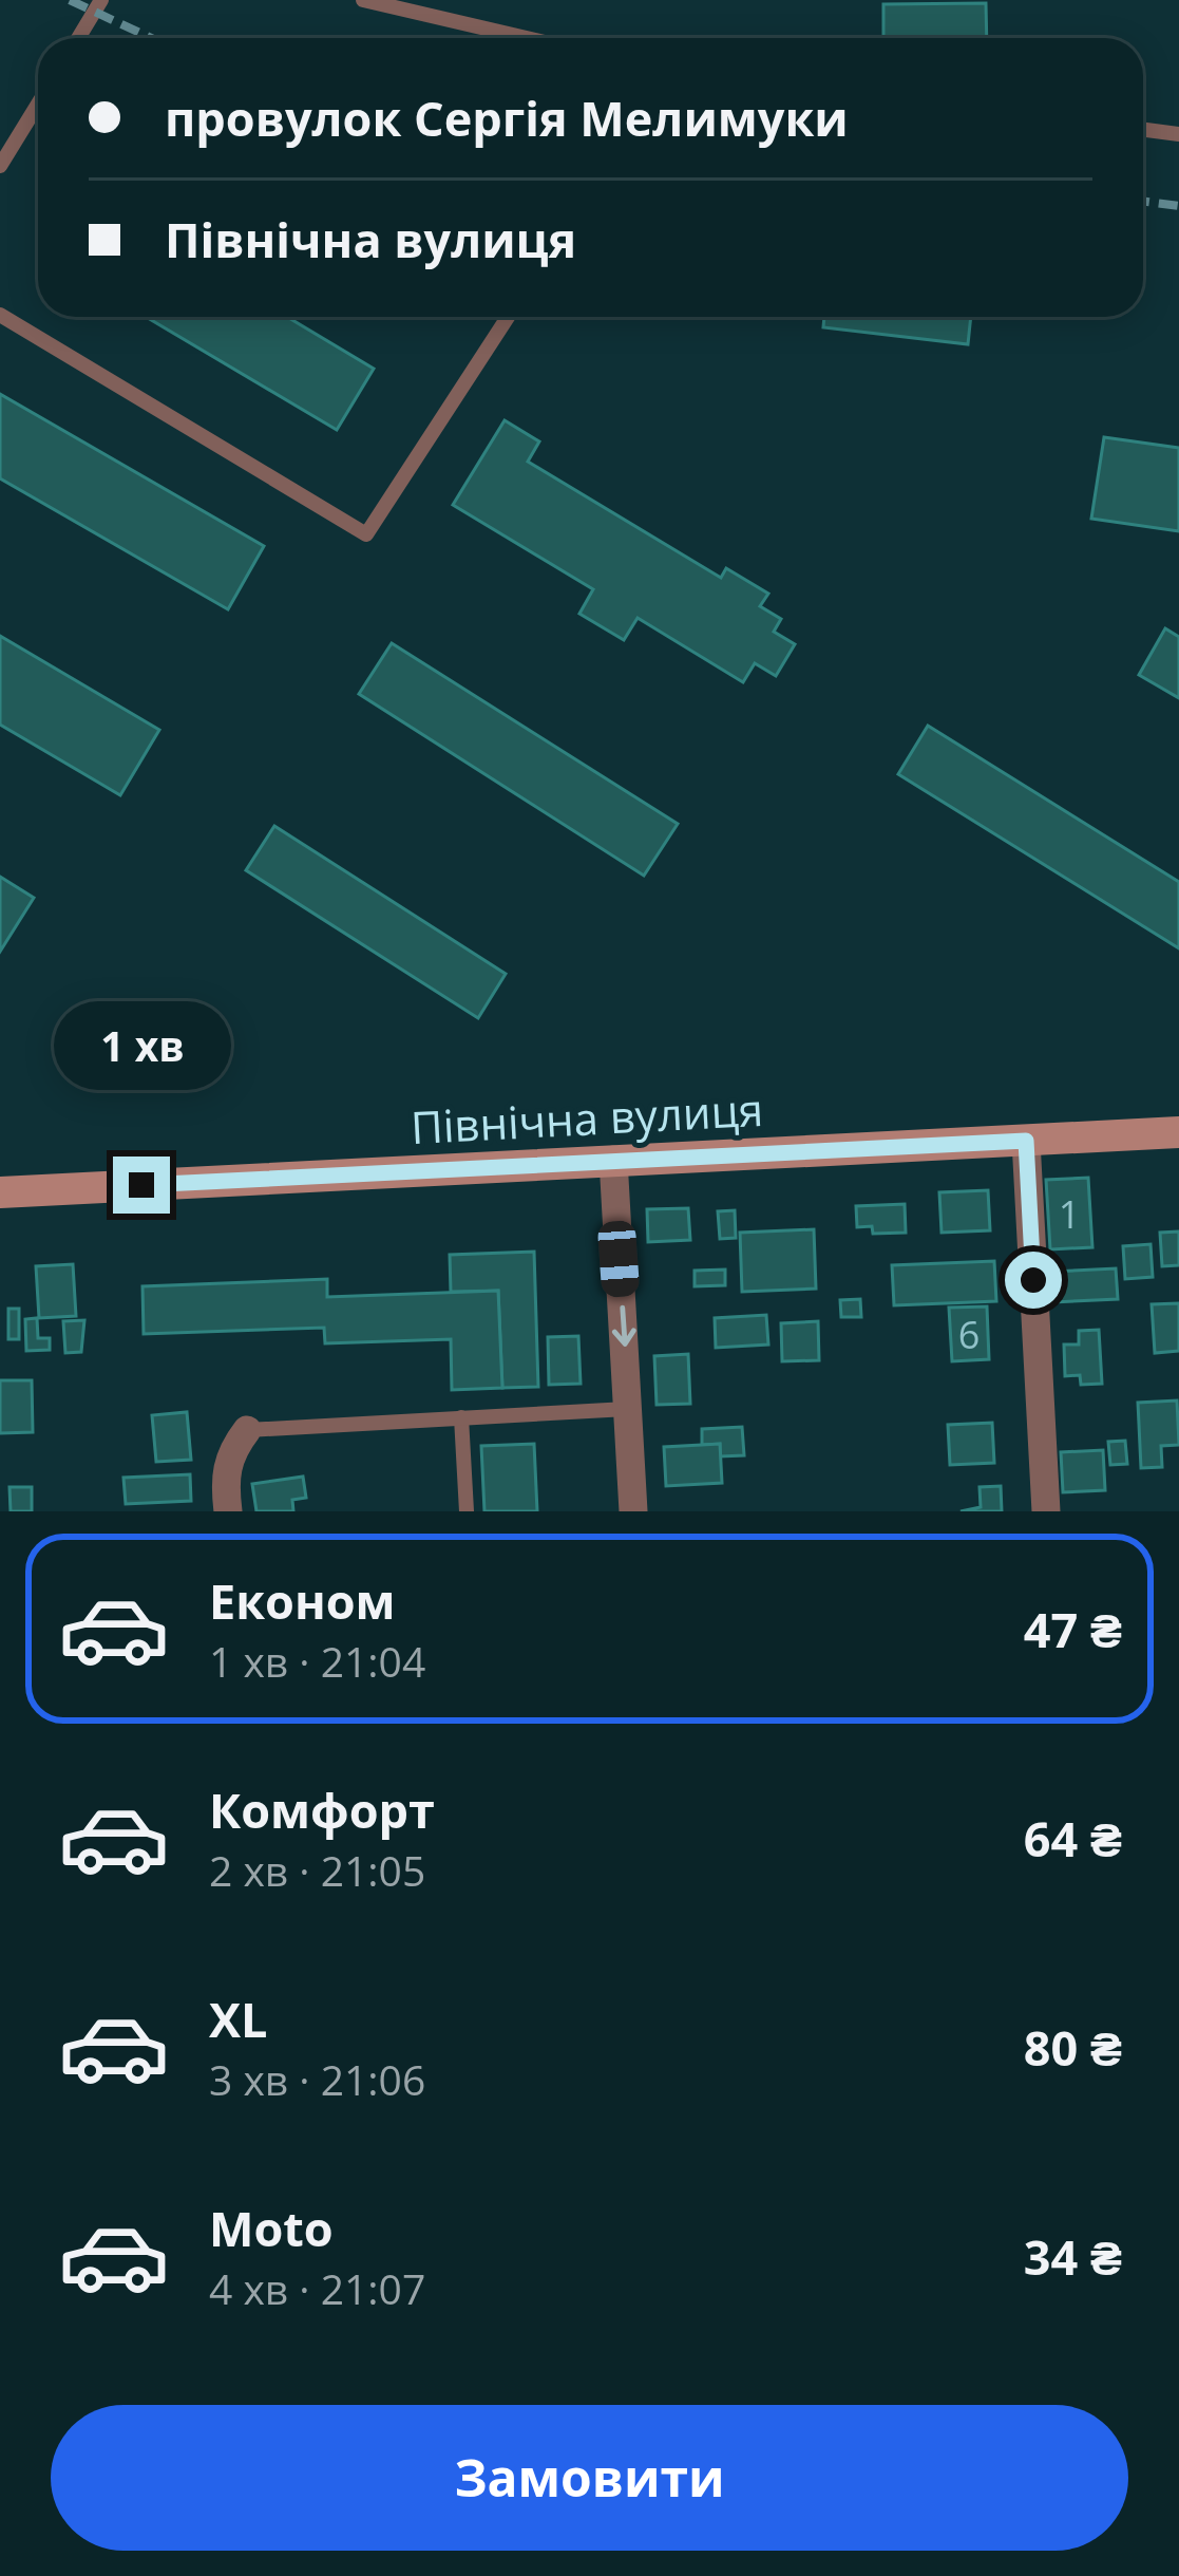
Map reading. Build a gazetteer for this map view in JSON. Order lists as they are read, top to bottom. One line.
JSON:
{"streets":{"main road":["Північна вулиця"]},"house_numbers":["1","6"],"page":{"banner":["провулок Сергія Мелимуки","Північна вулиця"],"bubble":"1 хв","list":[{"name":"Економ","note":"1 хв · 21:04","value":"47 ₴"},{"name":"Комфорт","note":"2 хв · 21:05","value":"64 ₴"},{"name":"XL","note":"3 хв · 21:06","value":"80 ₴"},{"name":"Moto","note":"4 хв · 21:07","value":"34 ₴"}],"buttons":"Замовити"}}
